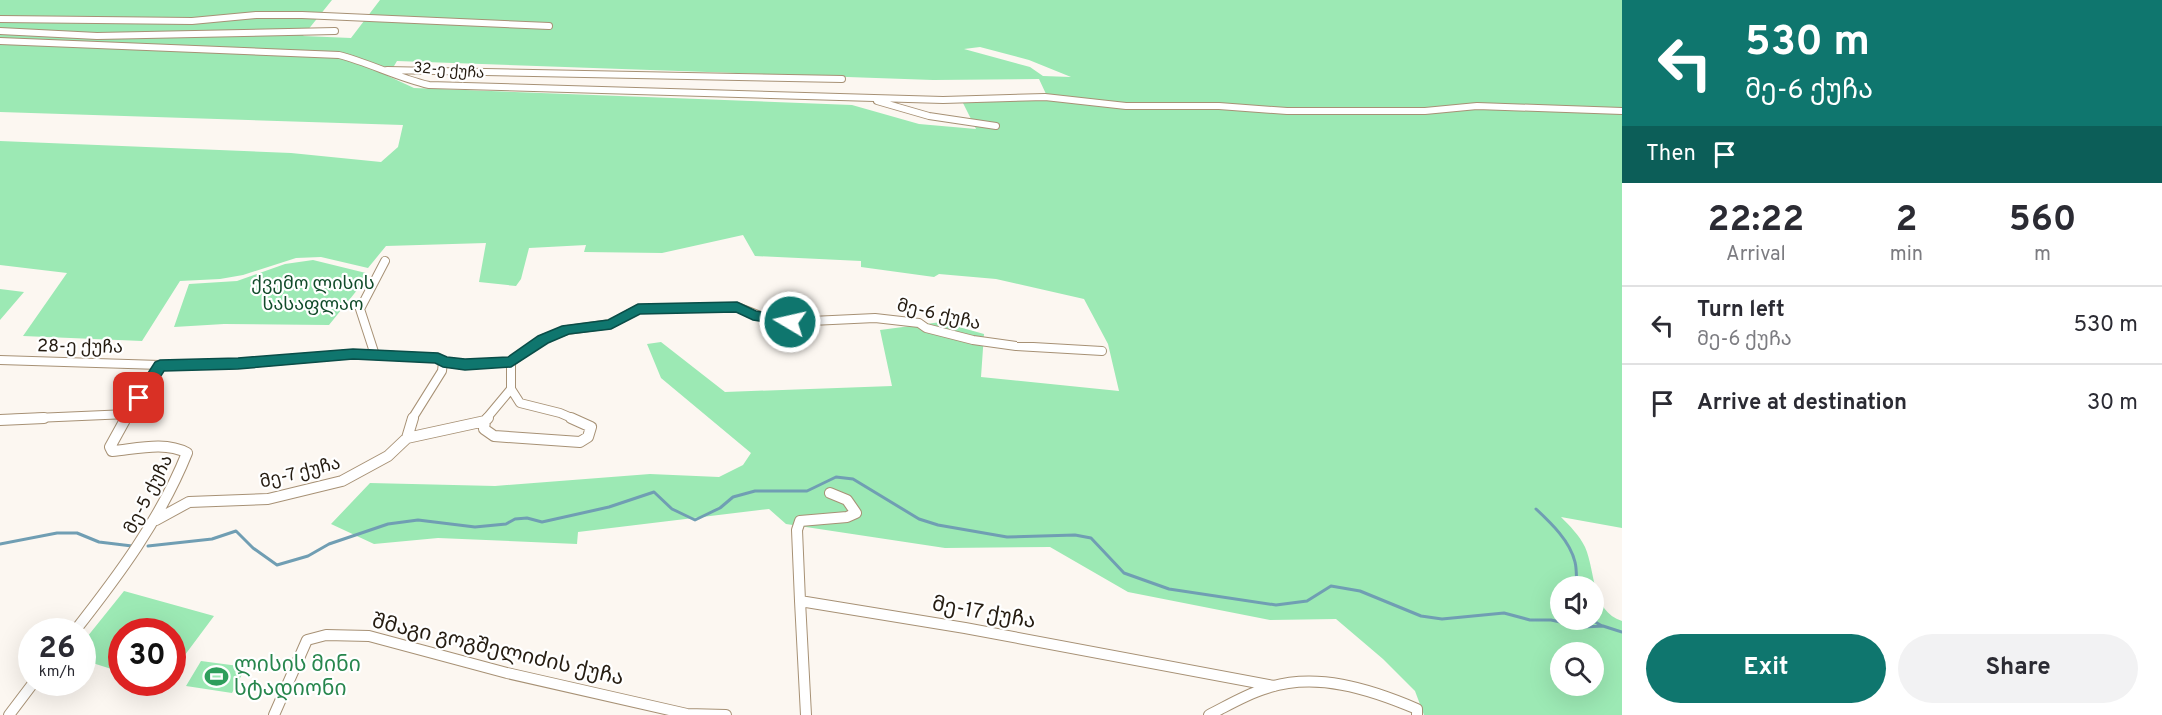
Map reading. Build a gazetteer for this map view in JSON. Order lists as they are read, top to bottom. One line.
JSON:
{"streets":{"street":["32-ე ქუჩა","მე-6 ქუჩა","28-ე ქუჩა","მე-7 ქუჩა","მე-5 ქუჩა","მე-17 ქუჩა","შმაგი გოგშელიძის ქუჩა"]},"crossings":[["მე-7 ქუჩა","მე-5 ქუჩა"]],"parks":["ქვემო ლისის სასაფლაო"],"places":{"sports":["ლისის მინი სტადიონი"]},"page":{"turn":["530 m","მე-6 ქუჩა"],"then":"Then","eta":["22:22","Arrival","2","min","560","m"],"list":[{"name":"Turn left","note":"მე-6 ქუჩა","value":"530 m"},{"name":"Arrive at destination","value":"30 m"}],"speed":"26 km/h","limit":"30","buttons":["Exit","Share"]}}
